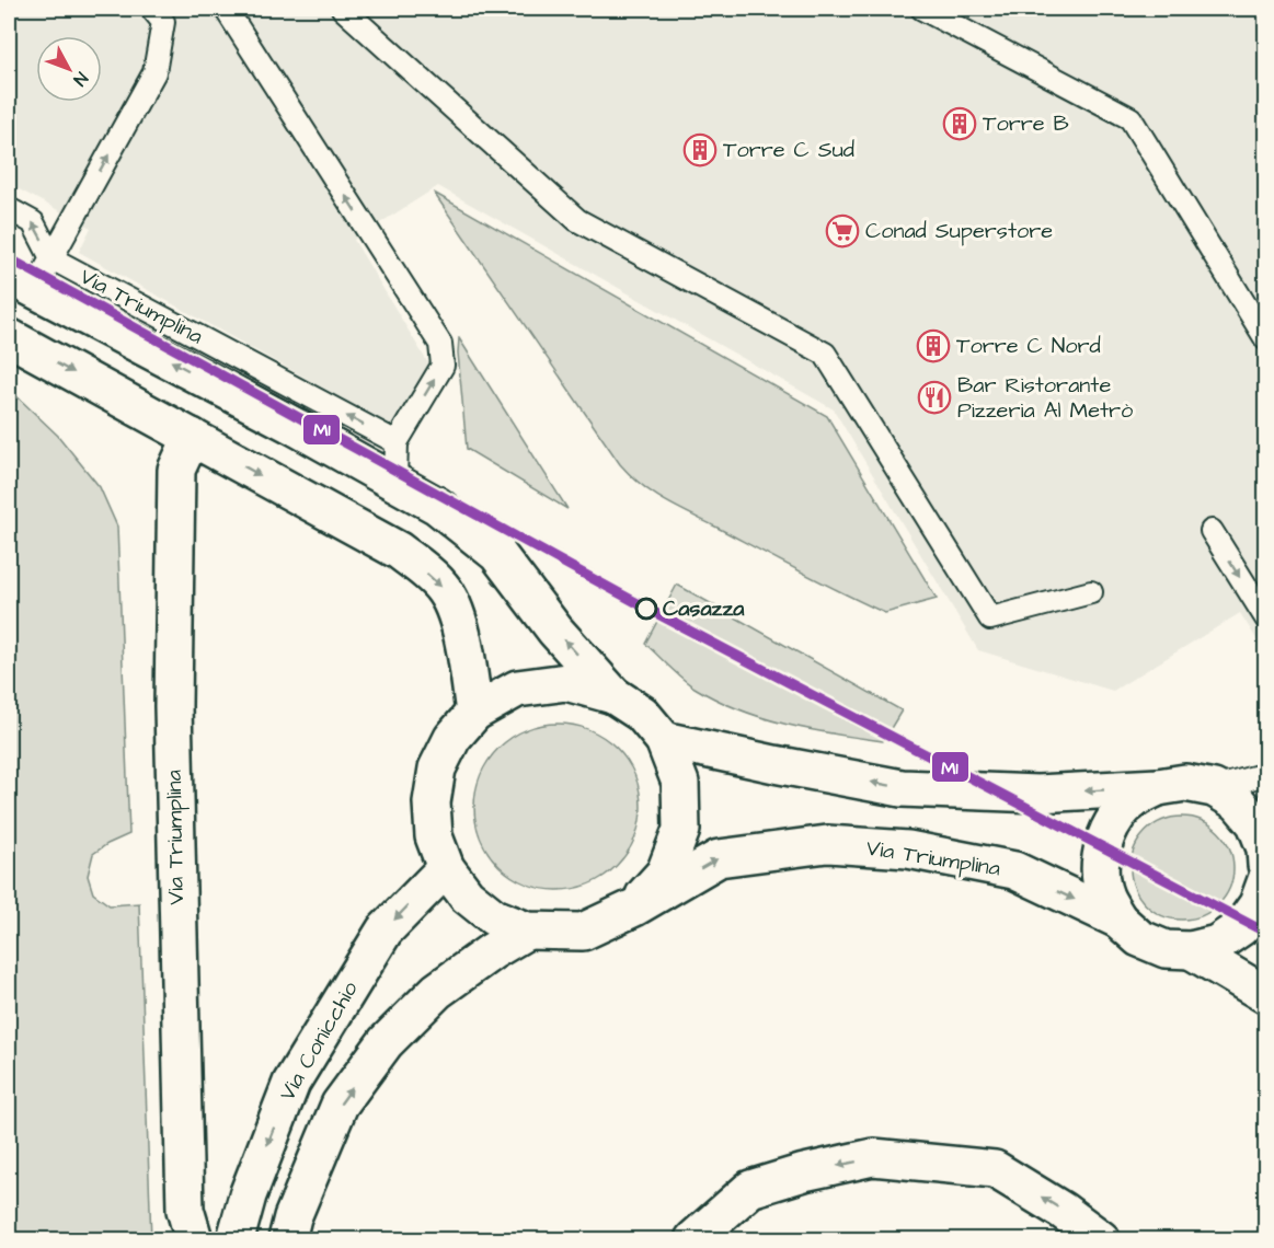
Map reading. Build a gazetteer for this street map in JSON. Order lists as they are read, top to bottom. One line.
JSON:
{"streets":{"main road":["Via Triumplina","Via Conicchio"]},"crossings":[["Via Triumplina","Via Conicchio"]],"places":{"building":["Torre B","Torre C Sud","Torre C Nord"],"supermarket":["Conad Superstore"],"restaurant":["Bar Ristorante Pizzeria Al Metrò"],"other":["Casazza"]},"lines":["transit line M1"],"north":"bottom right"}
